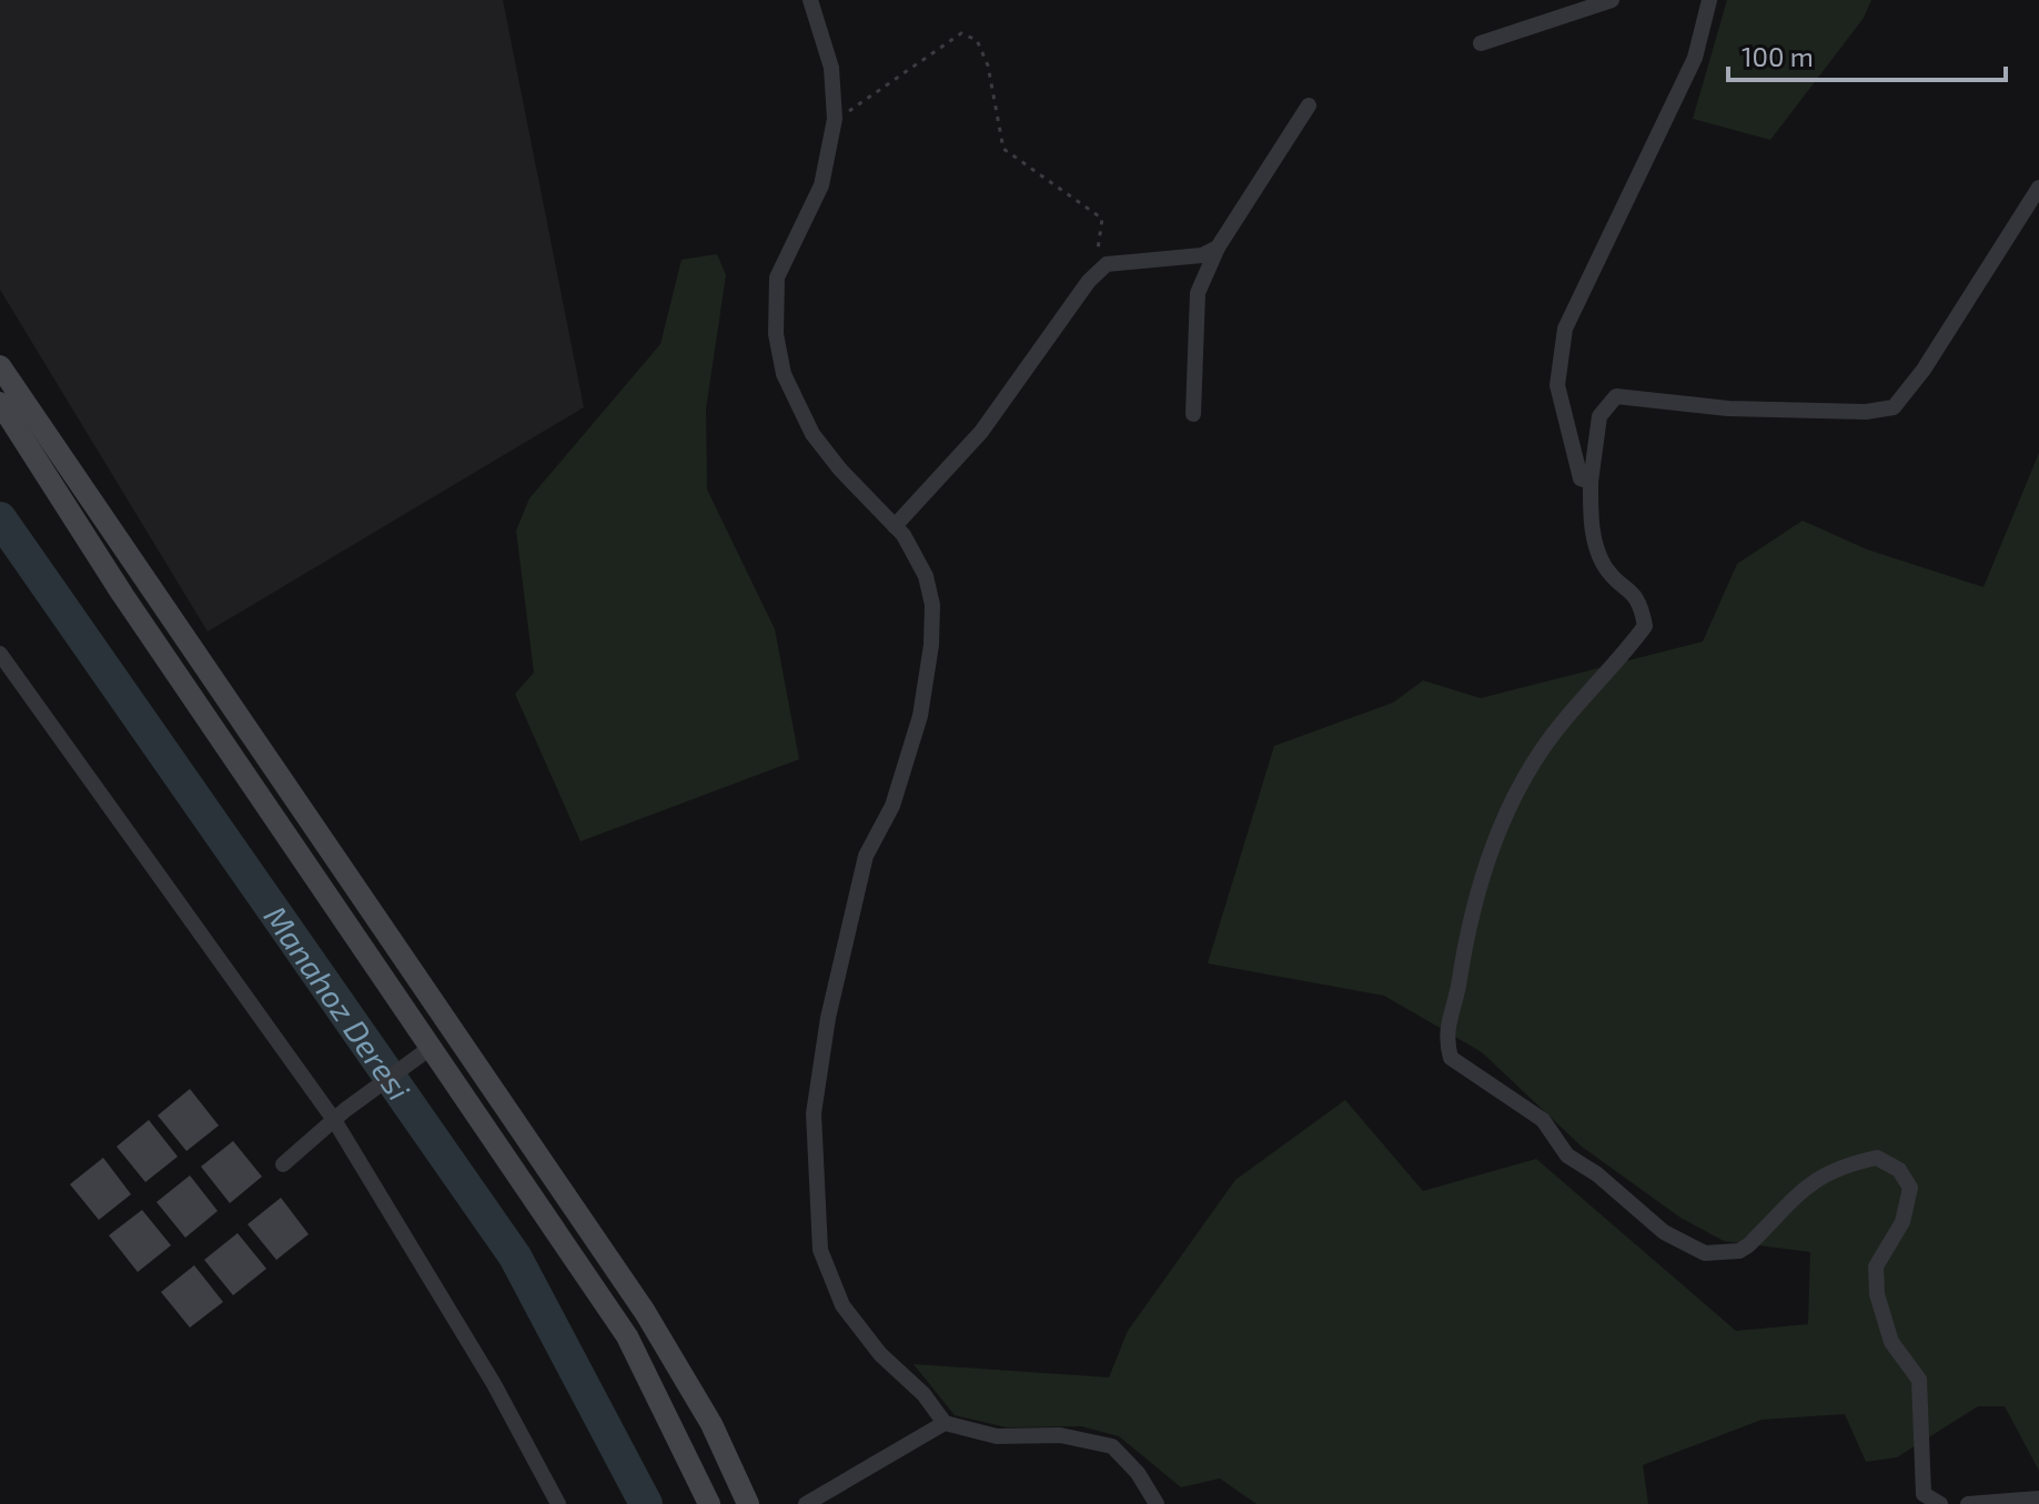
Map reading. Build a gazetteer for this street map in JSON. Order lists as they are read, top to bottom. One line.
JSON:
{"water":["Manahoz Deresi"],"scale_bar":"100 m"}
